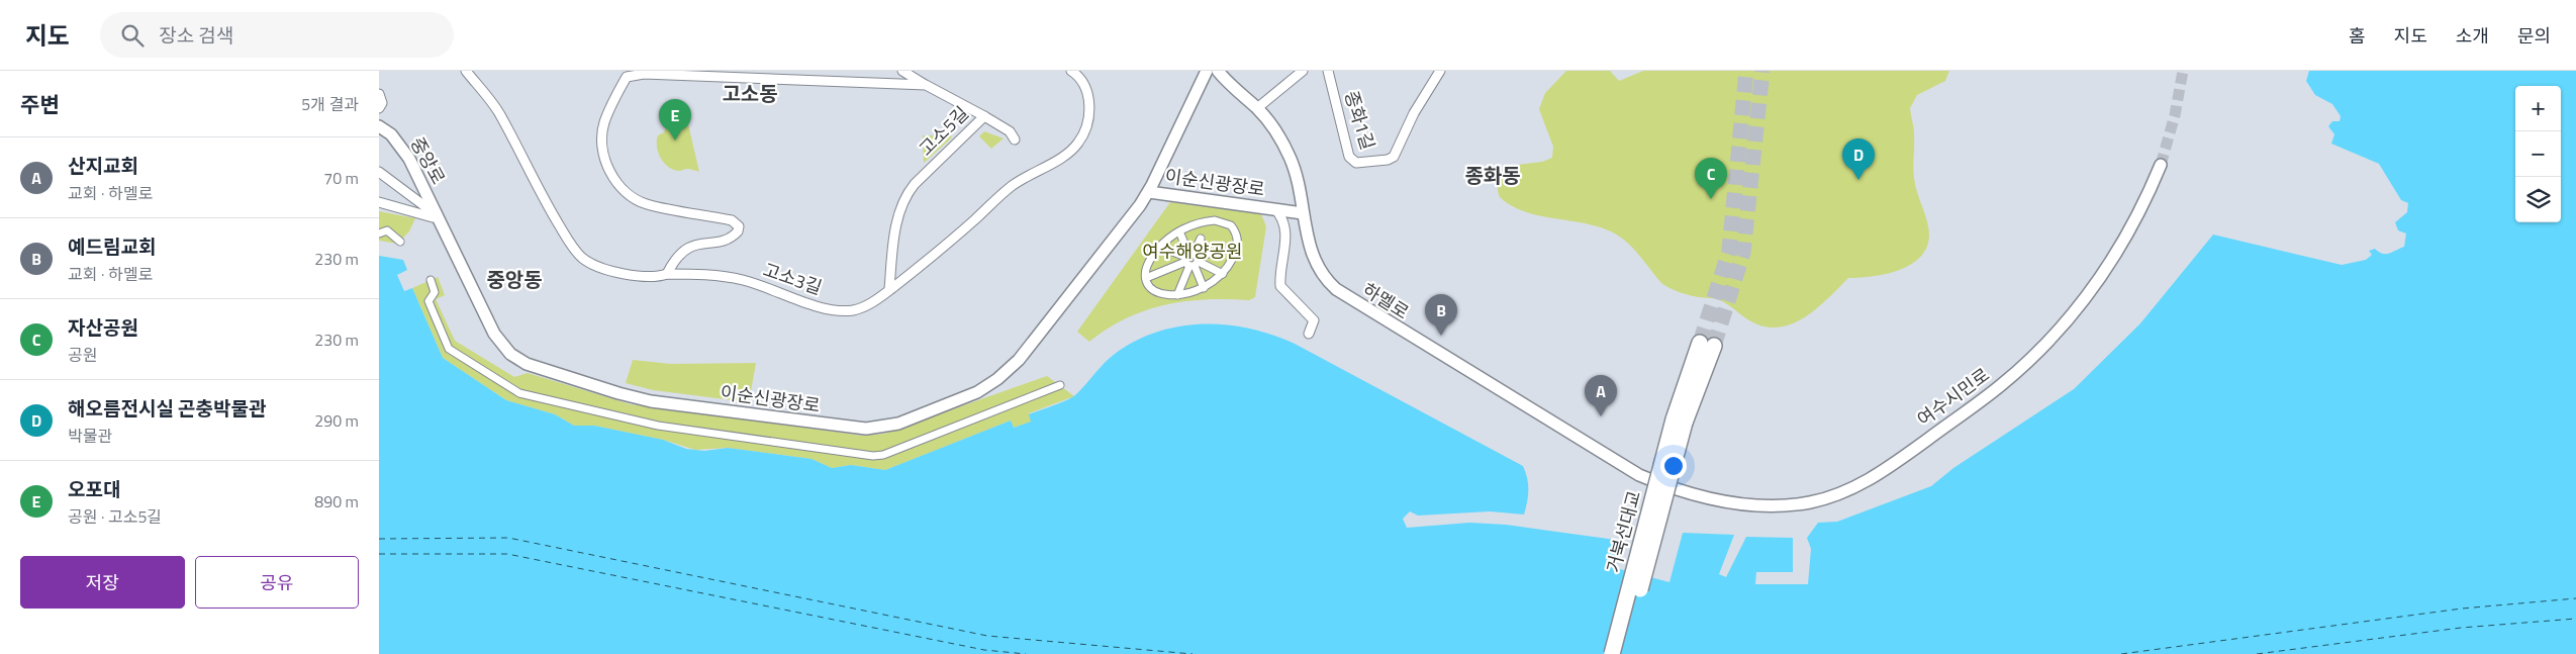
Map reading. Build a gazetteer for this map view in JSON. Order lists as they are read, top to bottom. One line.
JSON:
{"streets":{"main road":["거북선대교"],"street":["종화1길","고소5길","중앙로","이순신광장로","고소3길","하멜로","여수시민로"]},"crossings":[["고소5길","고소3길"],["중앙로","이순신광장로"],["이순신광장로","하멜로"],["하멜로","여수시민로"]],"districts":["고소동","종화동","중앙동"],"parks":["여수해양공원"],"page":{"header":"지도","search":"장소 검색","nav":["홈","지도","소개","문의"],"heading":["주변","5개 결과"],"map_buttons":["+","−"],"pins":["E","D","C","B","A"],"list":[{"mark":"A","name":"산지교회","note":"교회 · 하멜로","value":"70 m"},{"mark":"B","name":"예드림교회","note":"교회 · 하멜로","value":"230 m"},{"mark":"C","name":"자산공원","note":"공원","value":"230 m"},{"mark":"D","name":"해오름전시실 곤충박물관","note":"박물관","value":"290 m"},{"mark":"E","name":"오포대","note":"공원 · 고소5길","value":"890 m"}],"buttons":["저장","공유"]}}
